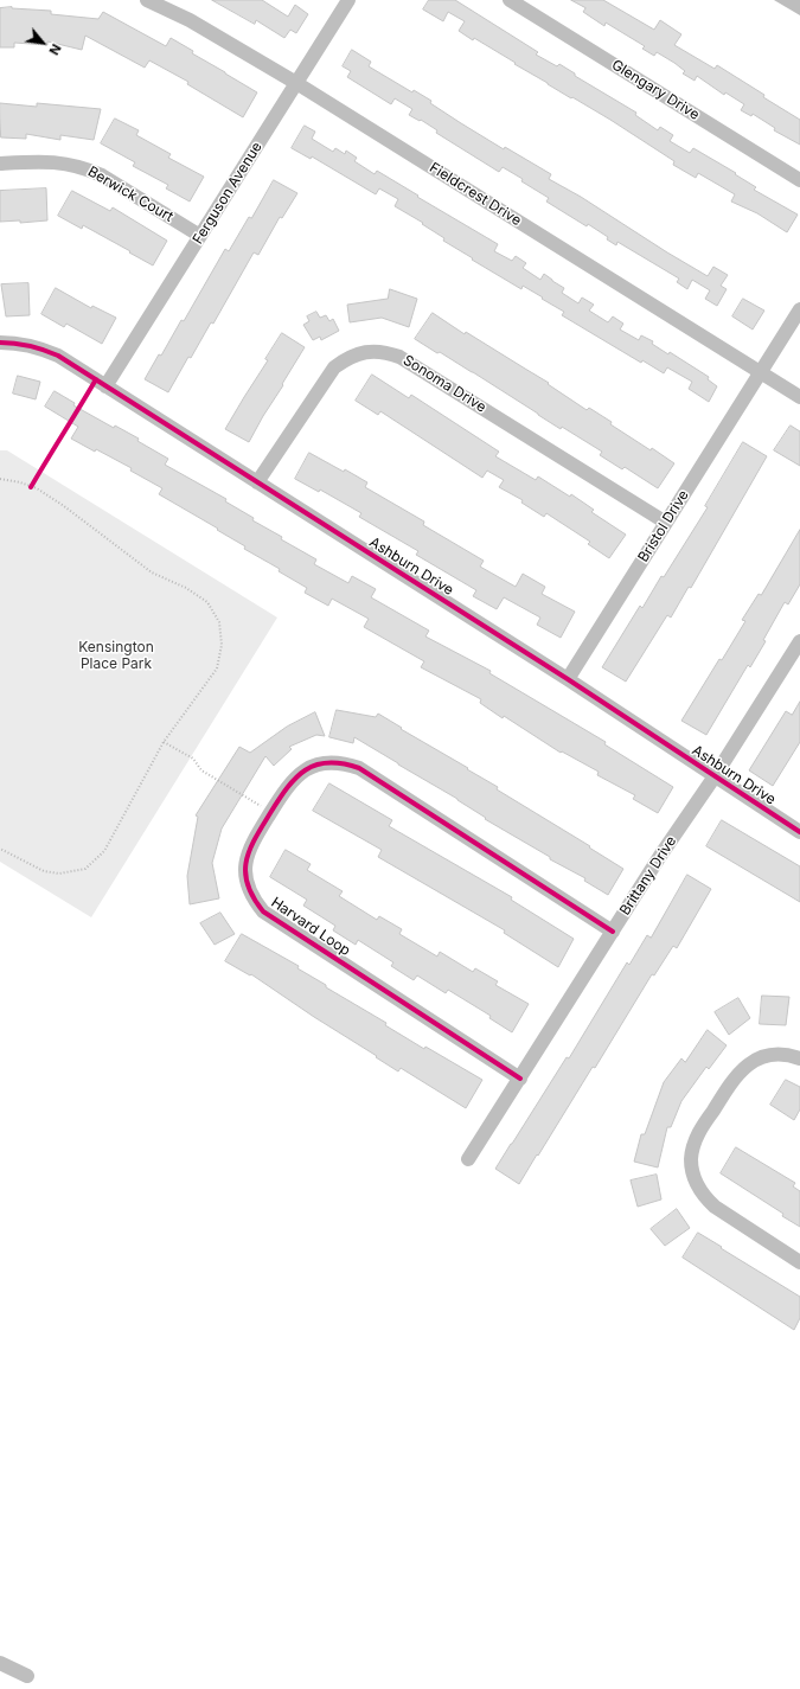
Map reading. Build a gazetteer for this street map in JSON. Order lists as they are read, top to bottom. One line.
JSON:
{"streets":{"street":["Glengary Drive","Ferguson Avenue","Berwick Court","Fieldcrest Drive","Sonoma Drive","Bristol Drive","Ashburn Drive","Brittany Drive","Harvard Loop"]},"crossings":[["Ferguson Avenue","Berwick Court"],["Ferguson Avenue","Fieldcrest Drive"],["Ferguson Avenue","Ashburn Drive"],["Fieldcrest Drive","Bristol Drive"],["Sonoma Drive","Bristol Drive"],["Sonoma Drive","Ashburn Drive"],["Bristol Drive","Ashburn Drive"],["Ashburn Drive","Brittany Drive"],["Brittany Drive","Harvard Loop"]],"parks":["Kensington Place Park"],"north":"bottom right"}
